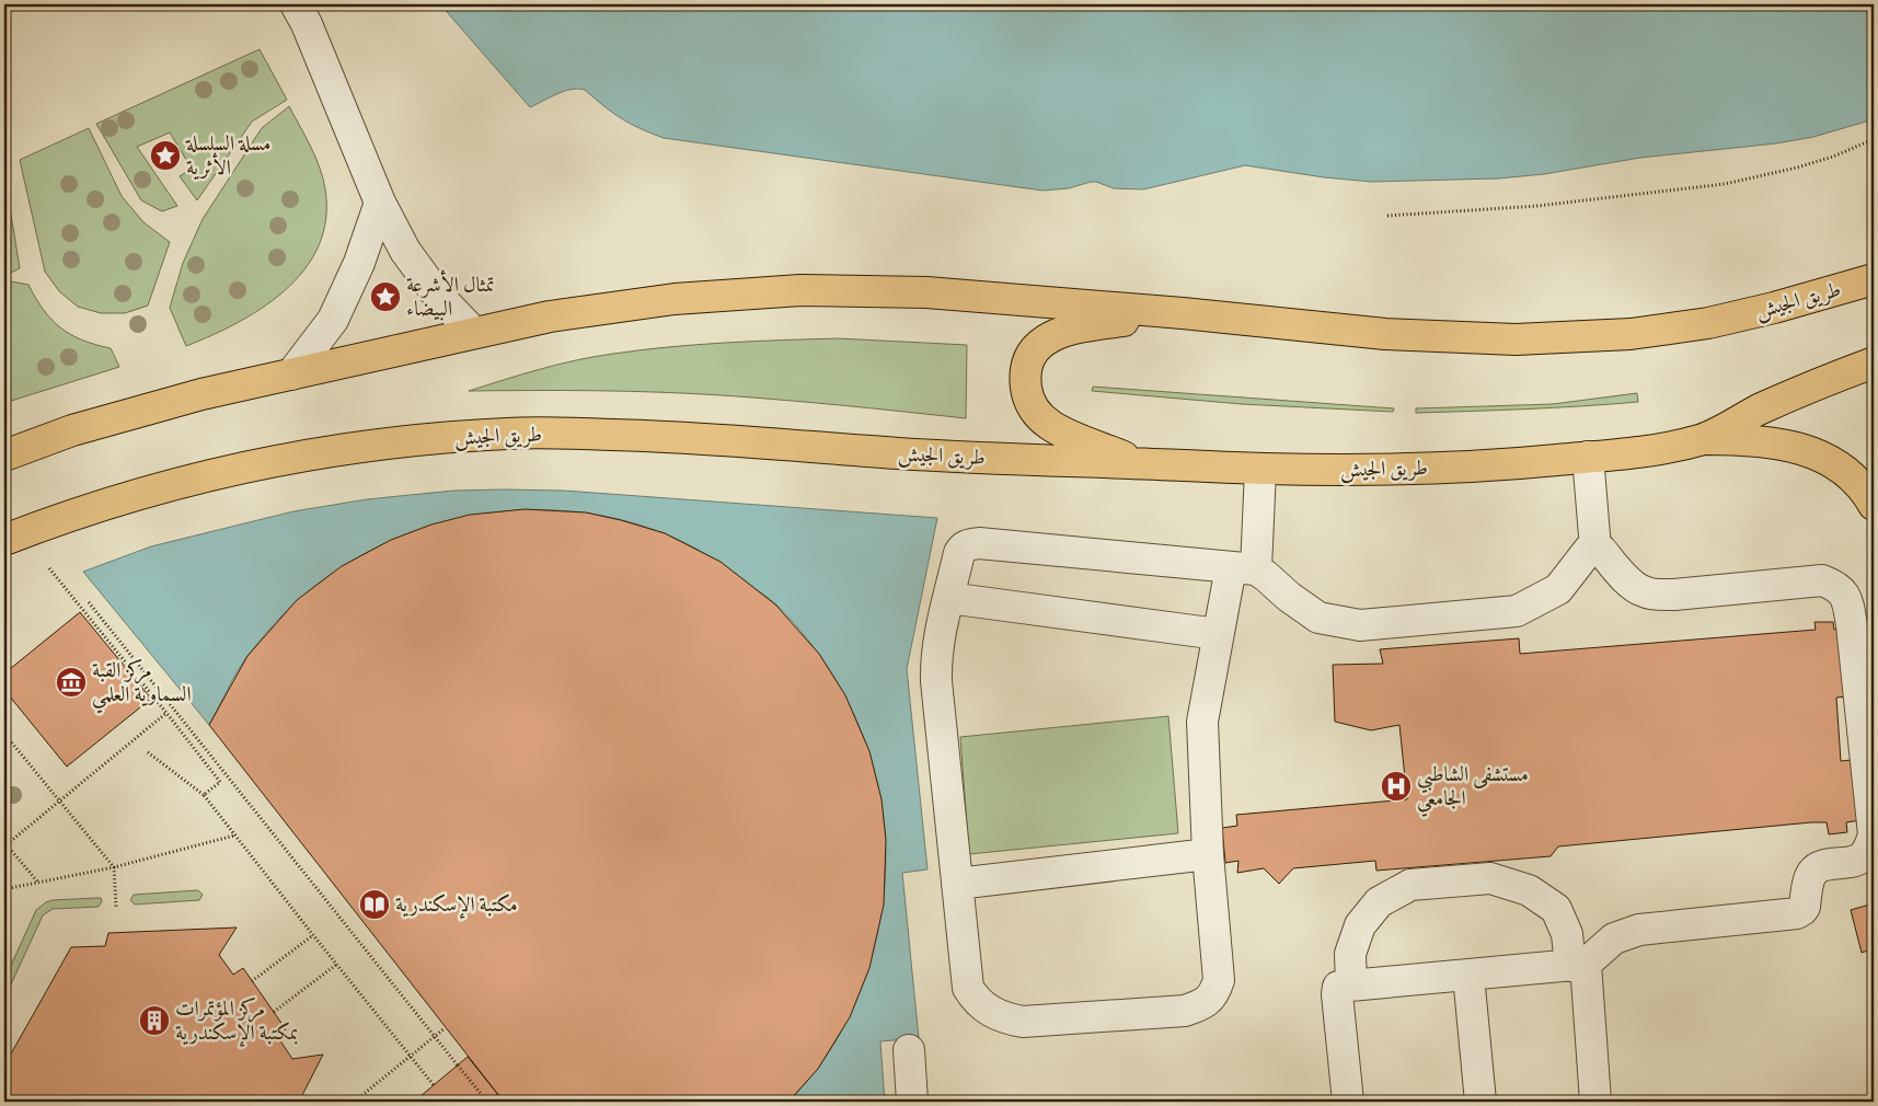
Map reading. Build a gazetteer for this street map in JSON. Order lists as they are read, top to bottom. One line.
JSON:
{"streets":{"highway":["طريق الجيش"]},"places":{"place":["مسلة السلسلة الأثرية","تمثال الأشرعة البيضاء"],"museum":["مركز القبة السماوية العلمي"],"hospital":["مستشفى الشاطبي الجامعي"],"library":["مكتبة الإسكندرية"],"building":["مركز المؤتمرات بمكتبة الإسكندرية"]}}
